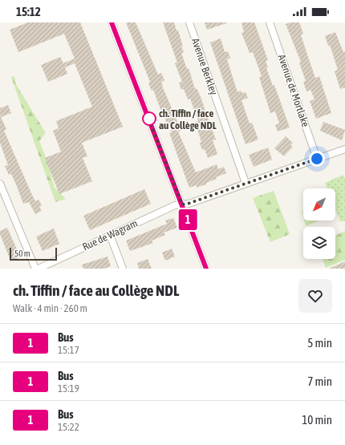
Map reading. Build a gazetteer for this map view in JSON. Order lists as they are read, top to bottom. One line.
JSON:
{"streets":{"street":["Avenue Berkley","Avenue de Mortlake","Rue de Wagram"]},"crossings":[["Avenue Berkley","Rue de Wagram"],["Avenue de Mortlake","Rue de Wagram"]],"places":["ch. Tiffin / face au Collège NDL"],"lines":["bus line 1"],"scale_bar":"50 m","north":"bottom left","page":{"status":"15:12","on_map":"1","scale":"50 m","heading":["ch. Tiffin / face au Collège NDL","Walk · 4 min · 260 m"],"list":[{"mark":"1","name":"Bus","note":"15:17","value":"5 min"},{"mark":"1","name":"Bus","note":"15:19","value":"7 min"},{"mark":"1","name":"Bus","note":"15:22","value":"10 min"}]}}
